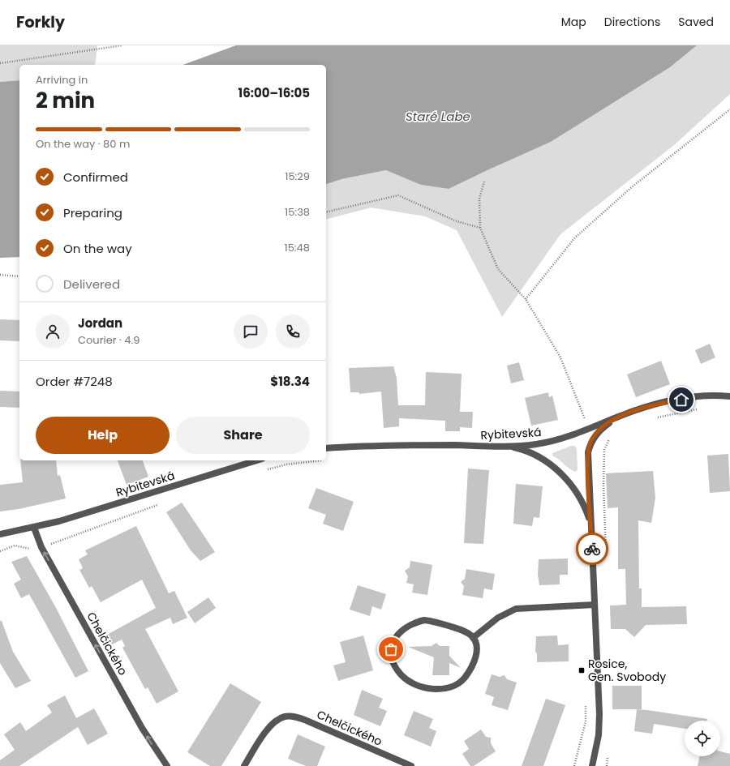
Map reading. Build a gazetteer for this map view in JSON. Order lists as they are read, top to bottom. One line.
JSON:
{"streets":{"street":["Rybitevská","Chelčického"]},"crossings":[["Rybitevská","Chelčického"]],"one_way":["Chelčického"],"water":["Staré Labe"],"places":{"transit":["Rosice, Gen. Svobody"]},"page":{"header":"Forkly","nav":["Map","Directions","Saved"],"heading":["2 min","Arriving in","16:00–16:05"],"panel":["Jordan","Courier · 4.9","Order #7248","$18.34"],"bar":"On the way · 80 m","list":[["Confirmed","15:29"],["Preparing","15:38"],["On the way","15:48"],"Delivered"],"buttons":["Help","Share"]}}
